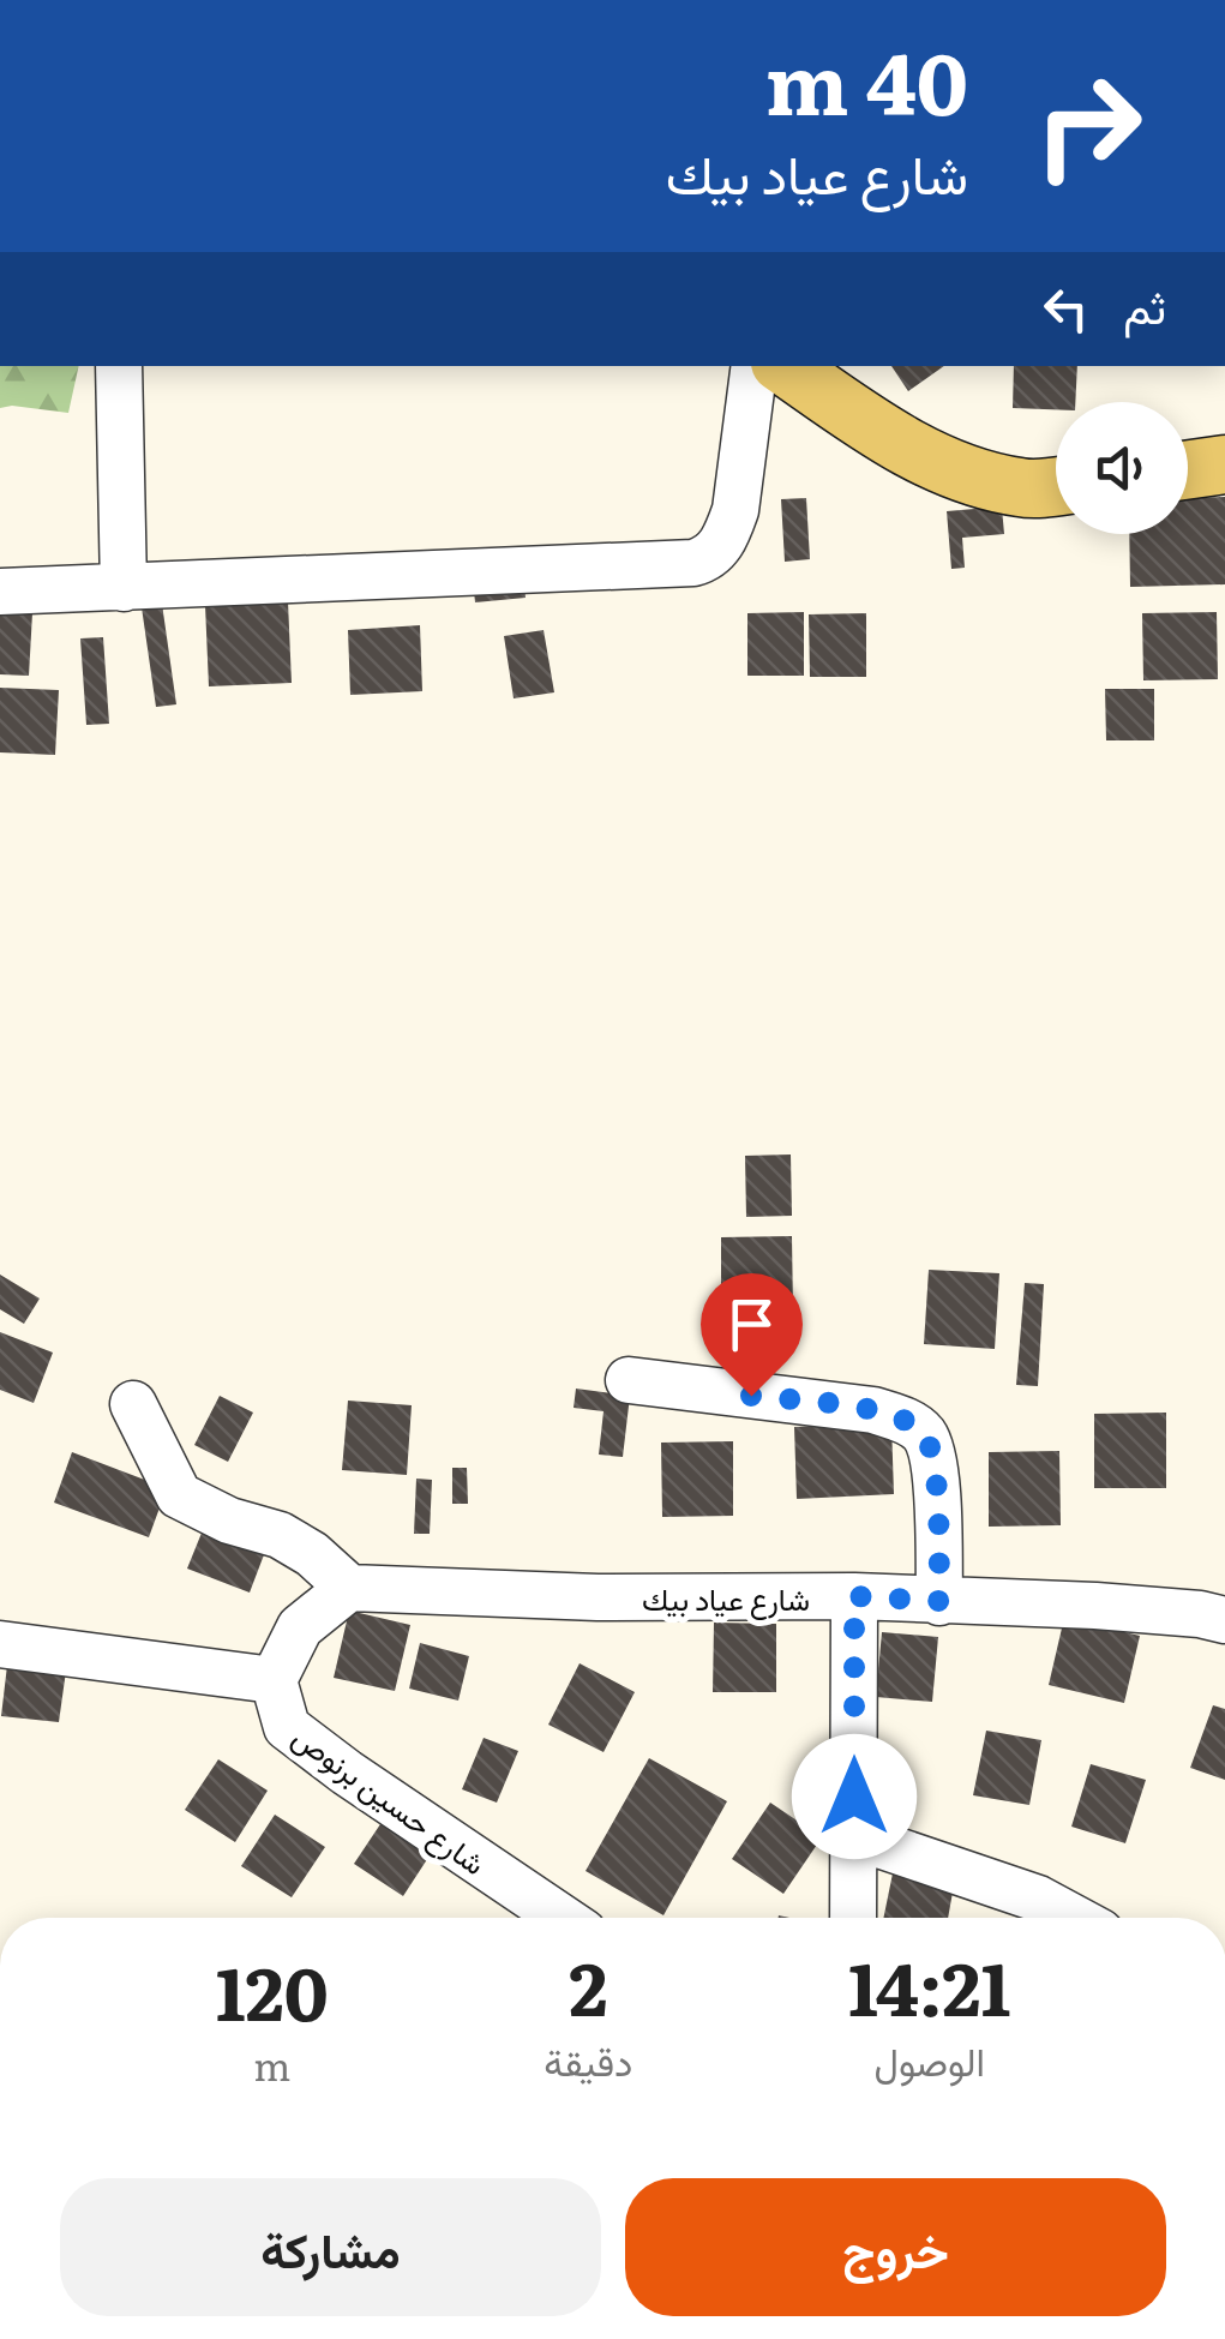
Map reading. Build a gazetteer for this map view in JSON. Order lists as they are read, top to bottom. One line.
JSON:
{"streets":{"street":["شارع عياد بيك","شارع حسين برنوص"]},"page":{"turn":["40 m","شارع عياد بيك"],"then":"ثم","eta":["14:21","الوصول","2","دقيقة","120","m"],"buttons":["خروج","مشاركة"]}}
